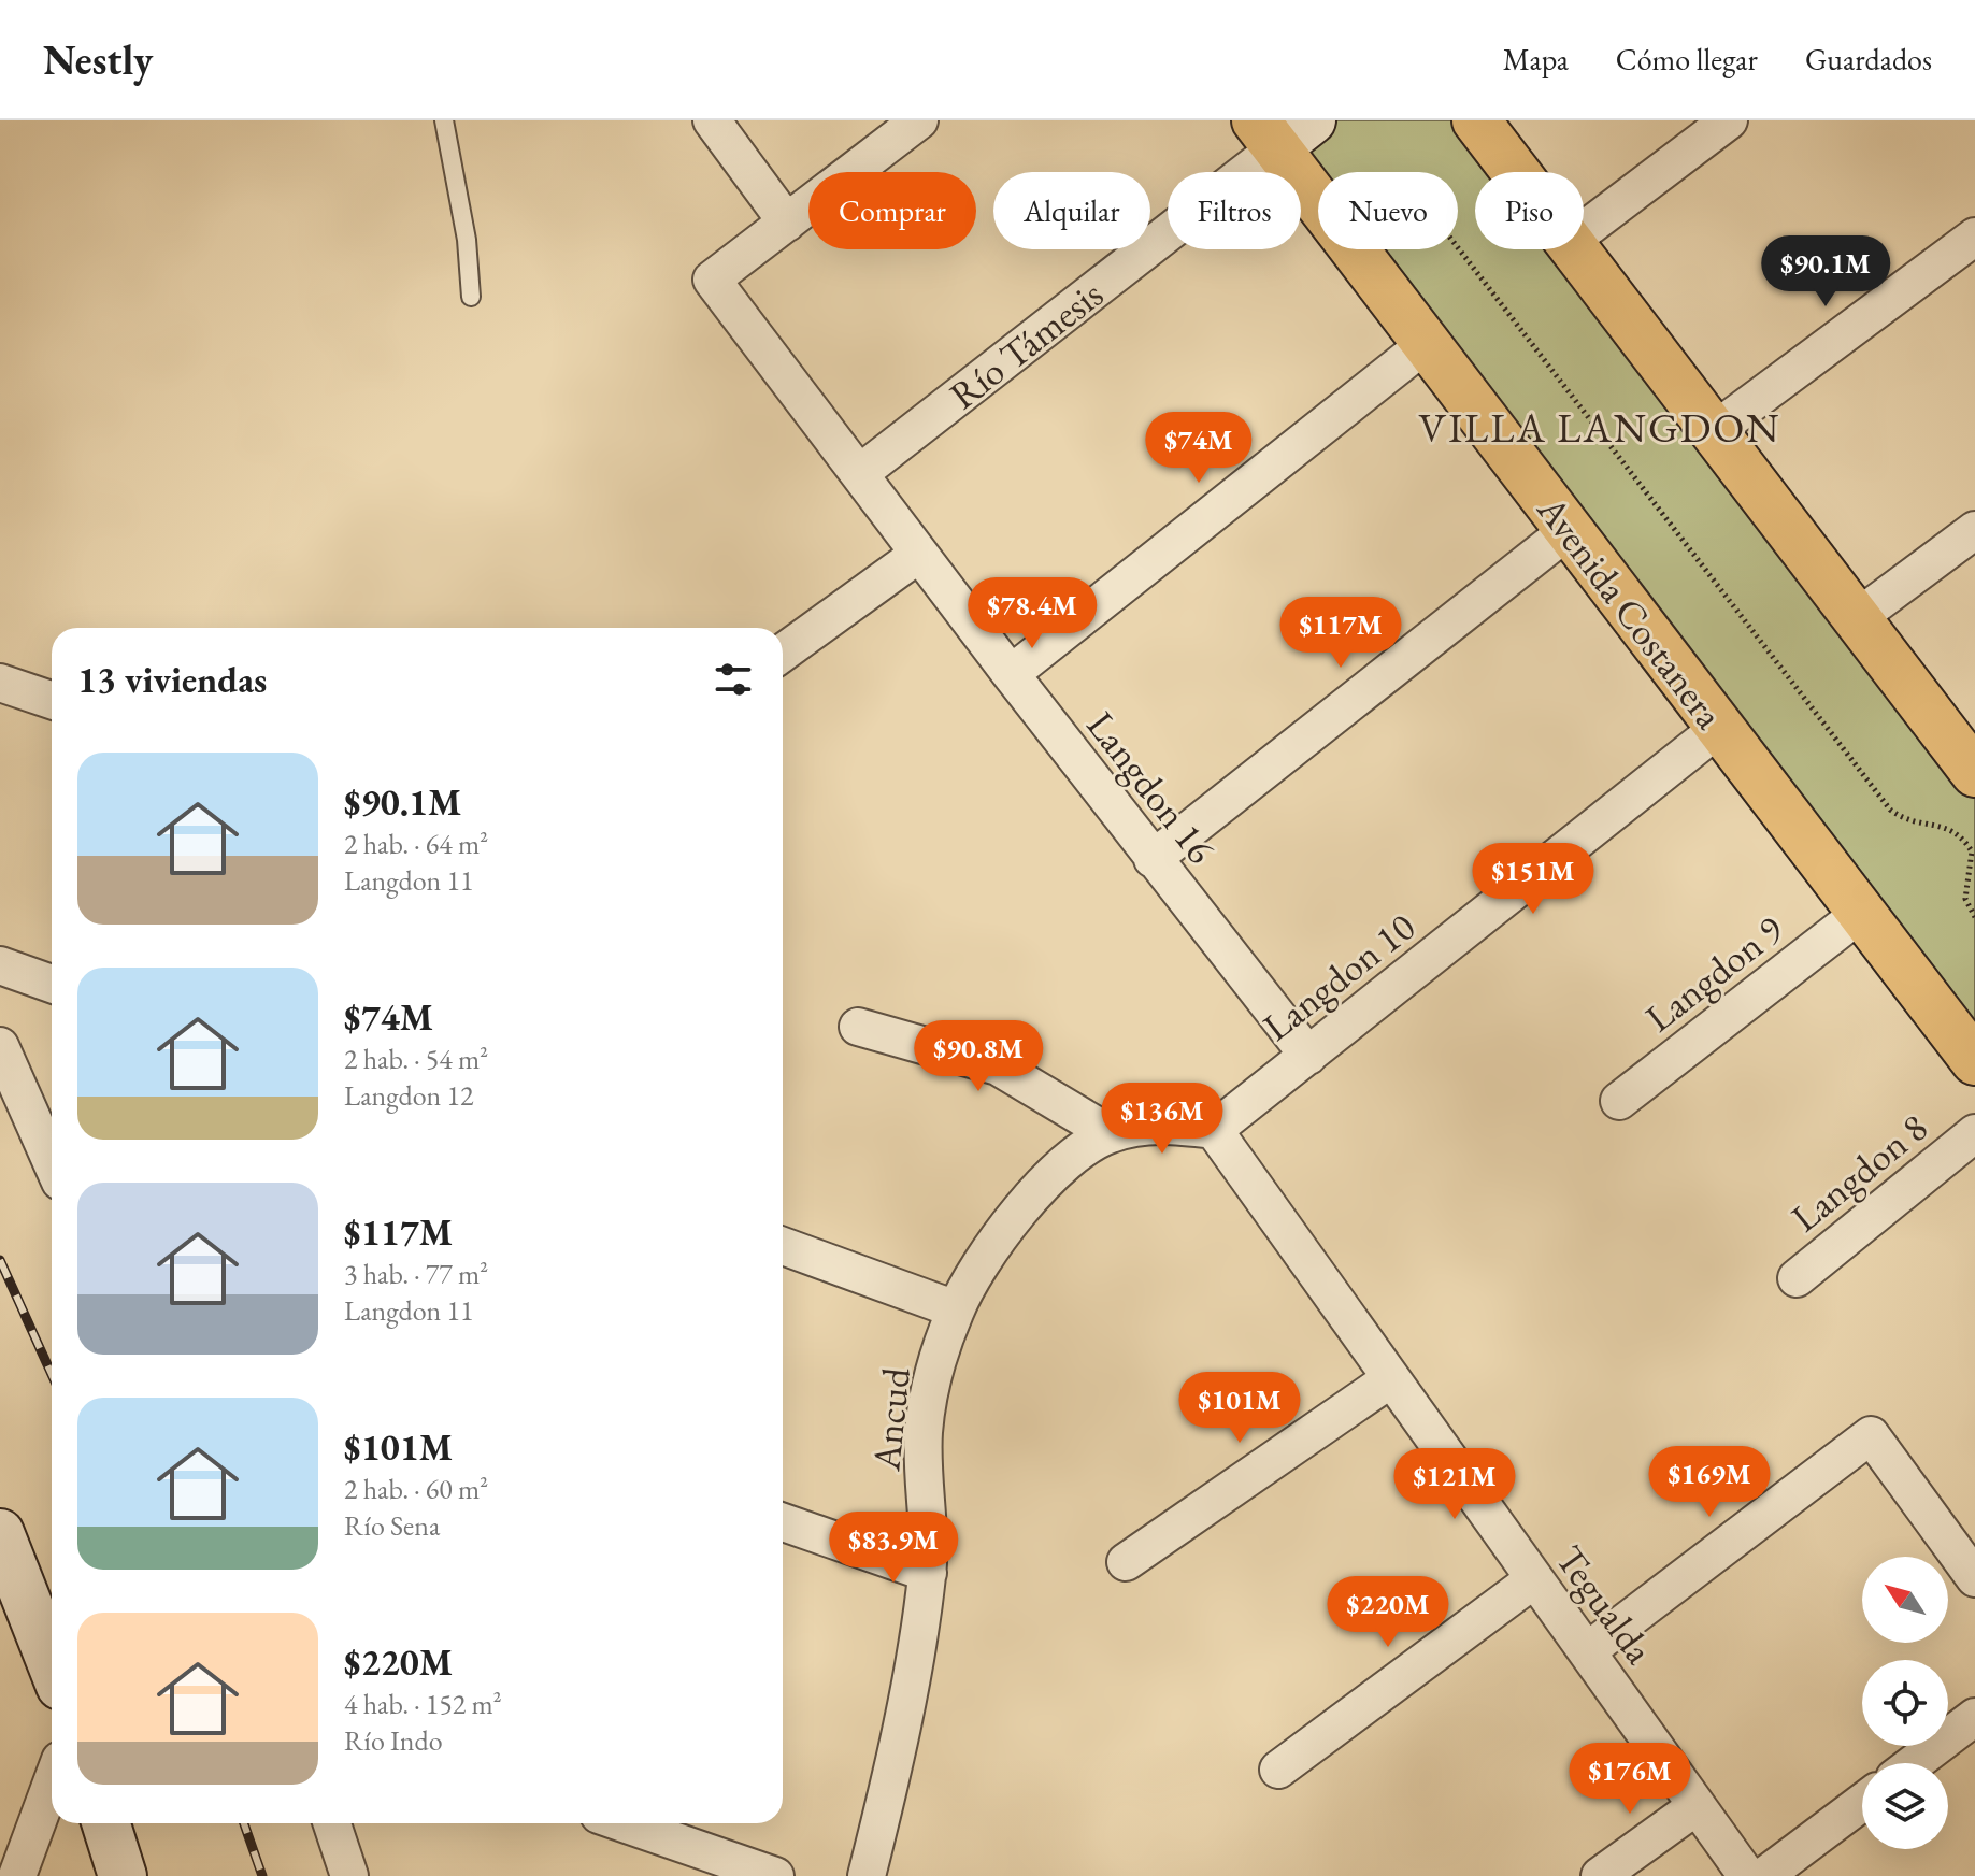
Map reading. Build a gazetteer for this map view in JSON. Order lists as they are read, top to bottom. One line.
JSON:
{"streets":{"main road":["Avenida Costanera"],"street":["Río Támesis","Langdon 16","Langdon 9","Langdon 10","Langdon 8","Ancud","Tegualda"]},"crossings":[["Río Támesis","Avenida Costanera"],["Río Támesis","Langdon 16"],["Avenida Costanera","Langdon 9"],["Avenida Costanera","Langdon 10"],["Langdon 16","Langdon 10"],["Langdon 10","Ancud"],["Langdon 10","Tegualda"],["Ancud","Tegualda"]],"districts":["VILLA LANGDON"],"north":"top left","page":{"header":"Nestly","nav":["Mapa","Cómo llegar","Guardados"],"chip":["Comprar","Alquilar","Filtros","Nuevo","Piso"],"price":["$90.1M","$74M","$78.4M","$117M","$151M","$90.8M","$136M","$101M","$169M","$121M","$83.9M","$220M","$176M"],"heading":"13 viviendas","list":[{"name":"$90.1M","note":"2 hab. · 64 m² · Langdon 11"},{"name":"$74M","note":"2 hab. · 54 m² · Langdon 12"},{"name":"$117M","note":"3 hab. · 77 m² · Langdon 11"},{"name":"$101M","note":"2 hab. · 60 m² · Río Sena"},{"name":"$220M","note":"4 hab. · 152 m² · Río Indo"}]}}
